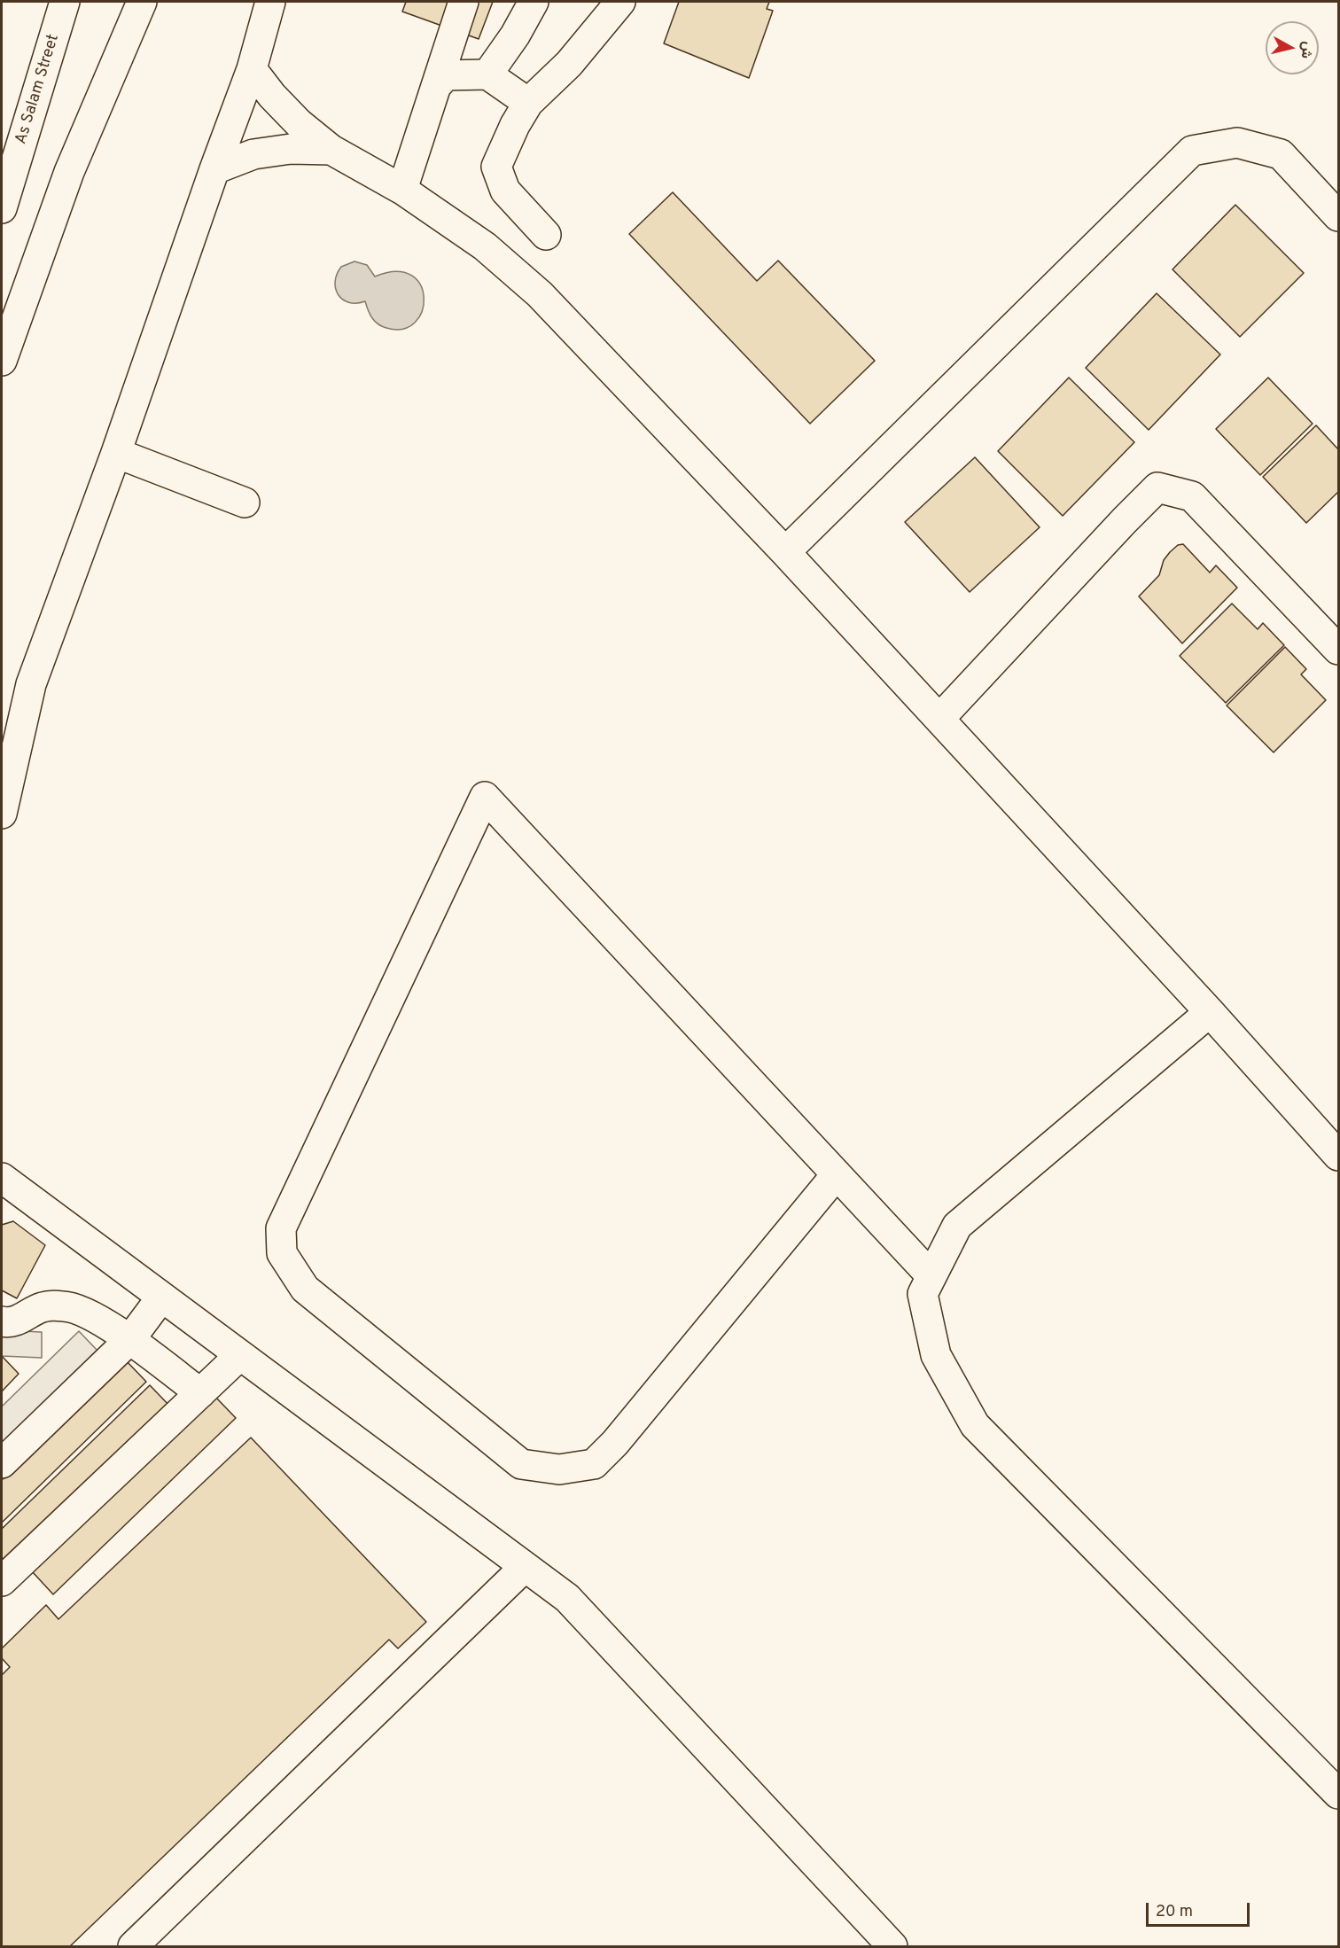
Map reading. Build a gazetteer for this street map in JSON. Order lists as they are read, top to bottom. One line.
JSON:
{"streets":{"street":["As Salam Street"]},"scale_bar":"20 m","north":"right"}
